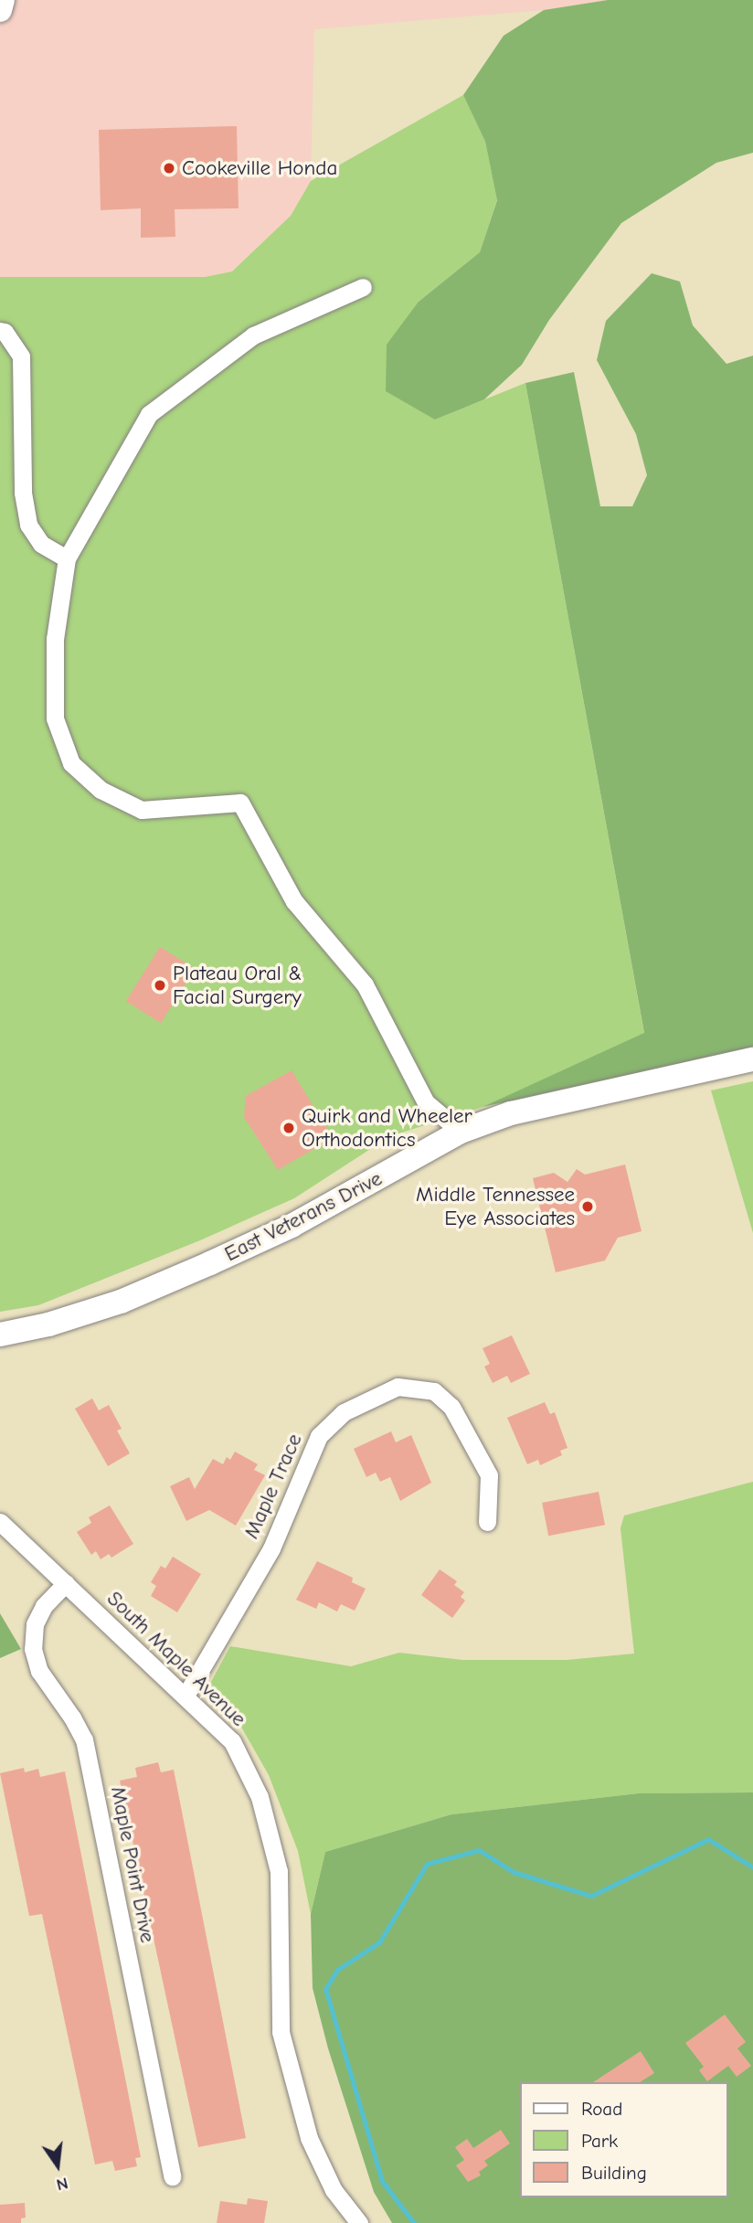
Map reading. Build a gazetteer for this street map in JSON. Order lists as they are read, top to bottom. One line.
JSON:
{"streets":{"street":["East Veterans Drive","Maple Trace","South Maple Avenue","Maple Point Drive"]},"crossings":[["Maple Trace","South Maple Avenue"],["South Maple Avenue","Maple Point Drive"]],"places":["Cookeville Honda","Plateau Oral & Facial Surgery","Quirk and Wheeler Orthodontics","Middle Tennessee Eye Associates"],"legend":["Road","Park","Building"],"north":"bottom"}
